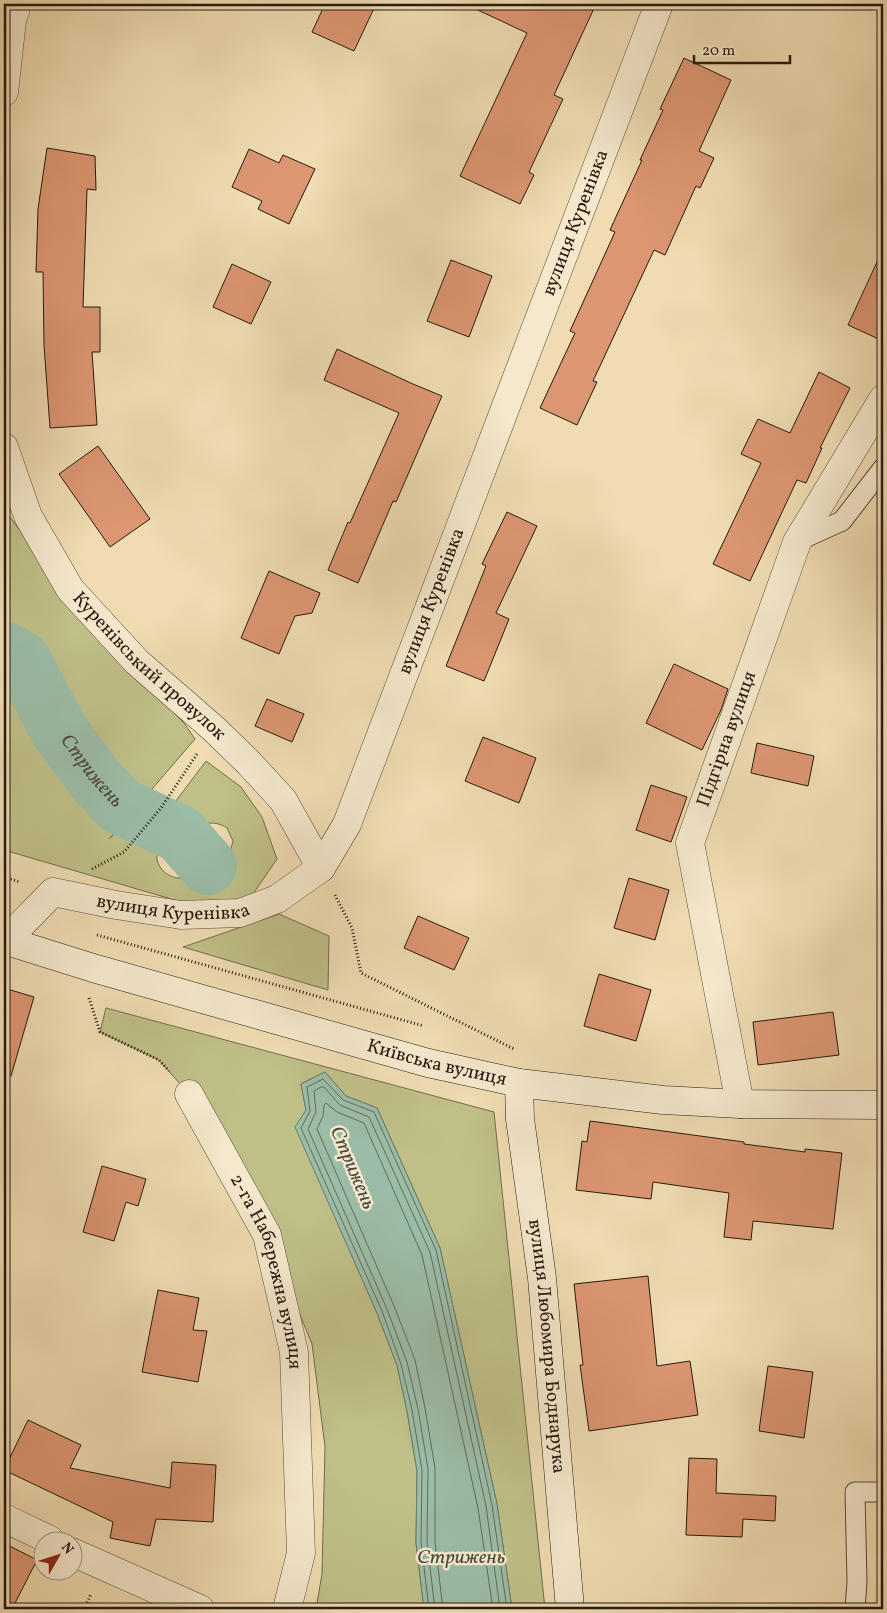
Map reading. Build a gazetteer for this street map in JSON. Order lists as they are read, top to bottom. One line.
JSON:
{"streets":{"street":["вулиця Куренівка","Куренівський провулок","Підгірна вулиця","Київська вулиця","2-га Набережна вулиця","вулиця Любомира Боднарука"]},"crossings":[["вулиця Куренівка","Куренівський провулок"],["вулиця Куренівка","Київська вулиця"],["Підгірна вулиця","Київська вулиця"],["Київська вулиця","вулиця Любомира Боднарука"]],"water":["Стрижень"],"scale_bar":"20 m","north":"top right"}
